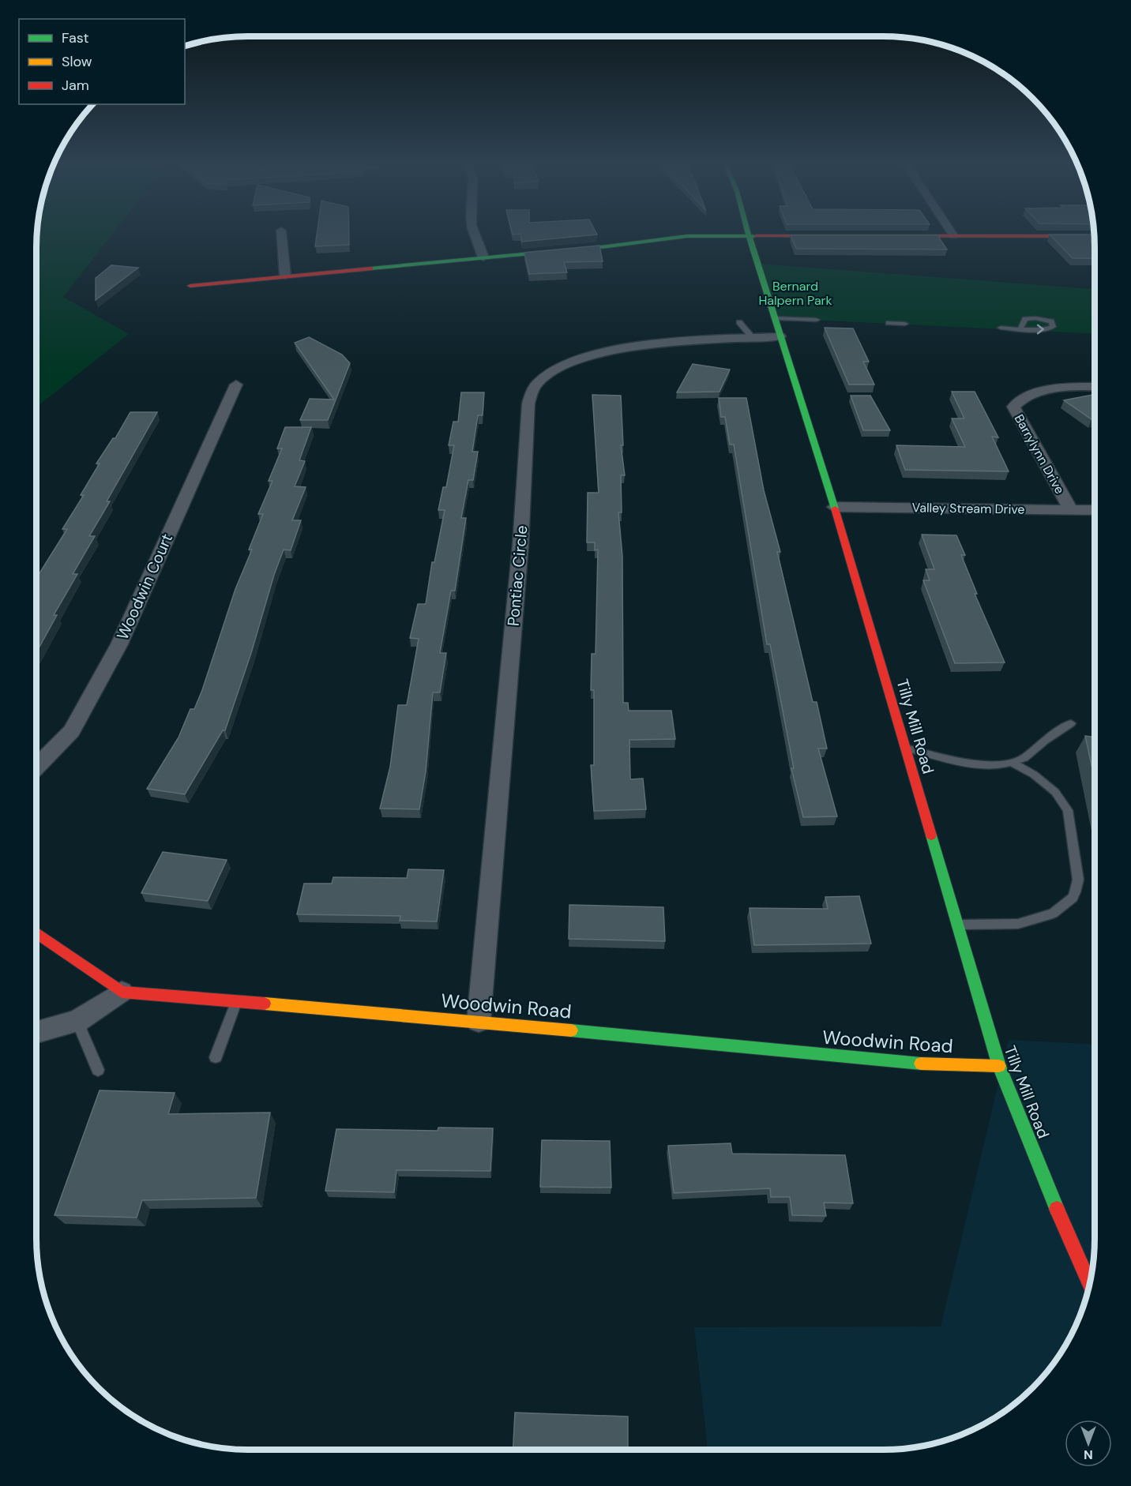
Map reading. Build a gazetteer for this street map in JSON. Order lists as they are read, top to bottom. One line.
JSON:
{"streets":{"street":["Barrylynn Drive","Valley Stream Drive","Pontiac Circle","Woodwin Court","Tilly Mill Road","Woodwin Road"]},"crossings":[["Barrylynn Drive","Valley Stream Drive"],["Valley Stream Drive","Tilly Mill Road"],["Pontiac Circle","Tilly Mill Road"],["Pontiac Circle","Woodwin Road"],["Tilly Mill Road","Woodwin Road"]],"parks":["Bernard Halpern Park"],"legend":["Fast","Slow","Jam"],"north":"bottom"}
